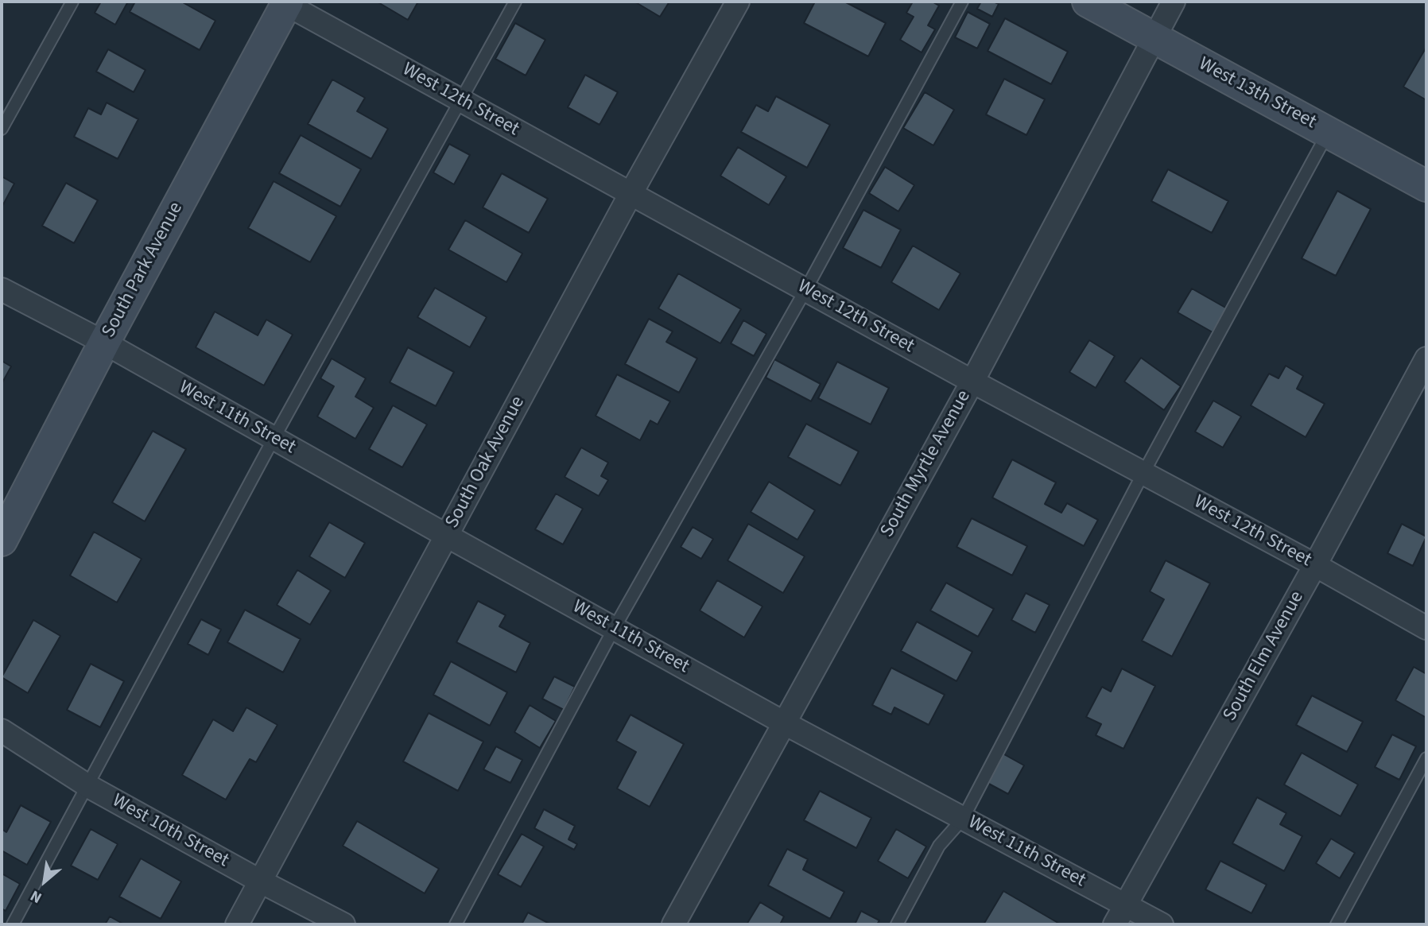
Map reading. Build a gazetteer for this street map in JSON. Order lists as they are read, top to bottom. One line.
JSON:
{"streets":{"street":["West 13th Street","West 12th Street","South Park Avenue","West 11th Street","South Oak Avenue","South Myrtle Avenue","South Elm Avenue","West 10th Street"]},"crossings":[["West 13th Street","South Myrtle Avenue"],["West 12th Street","South Park Avenue"],["West 12th Street","South Oak Avenue"],["West 12th Street","South Myrtle Avenue"],["West 12th Street","South Elm Avenue"],["South Park Avenue","West 11th Street"],["West 11th Street","South Oak Avenue"],["West 11th Street","South Myrtle Avenue"],["West 11th Street","South Elm Avenue"],["South Oak Avenue","West 10th Street"]],"north":"bottom left"}
